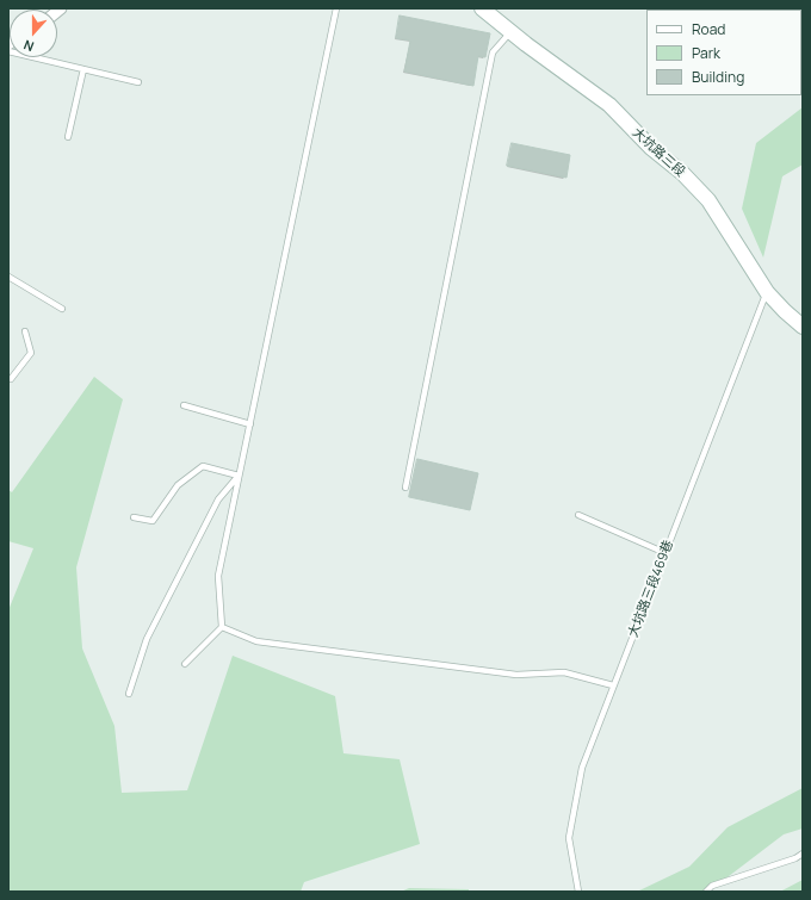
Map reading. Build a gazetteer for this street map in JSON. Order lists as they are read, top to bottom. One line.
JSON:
{"streets":{"street":["大坑路三段"],"lane":["大坑路三段469巷"]},"crossings":[["大坑路三段","大坑路三段469巷"]],"legend":["Road","Park","Building"],"north":"bottom"}
